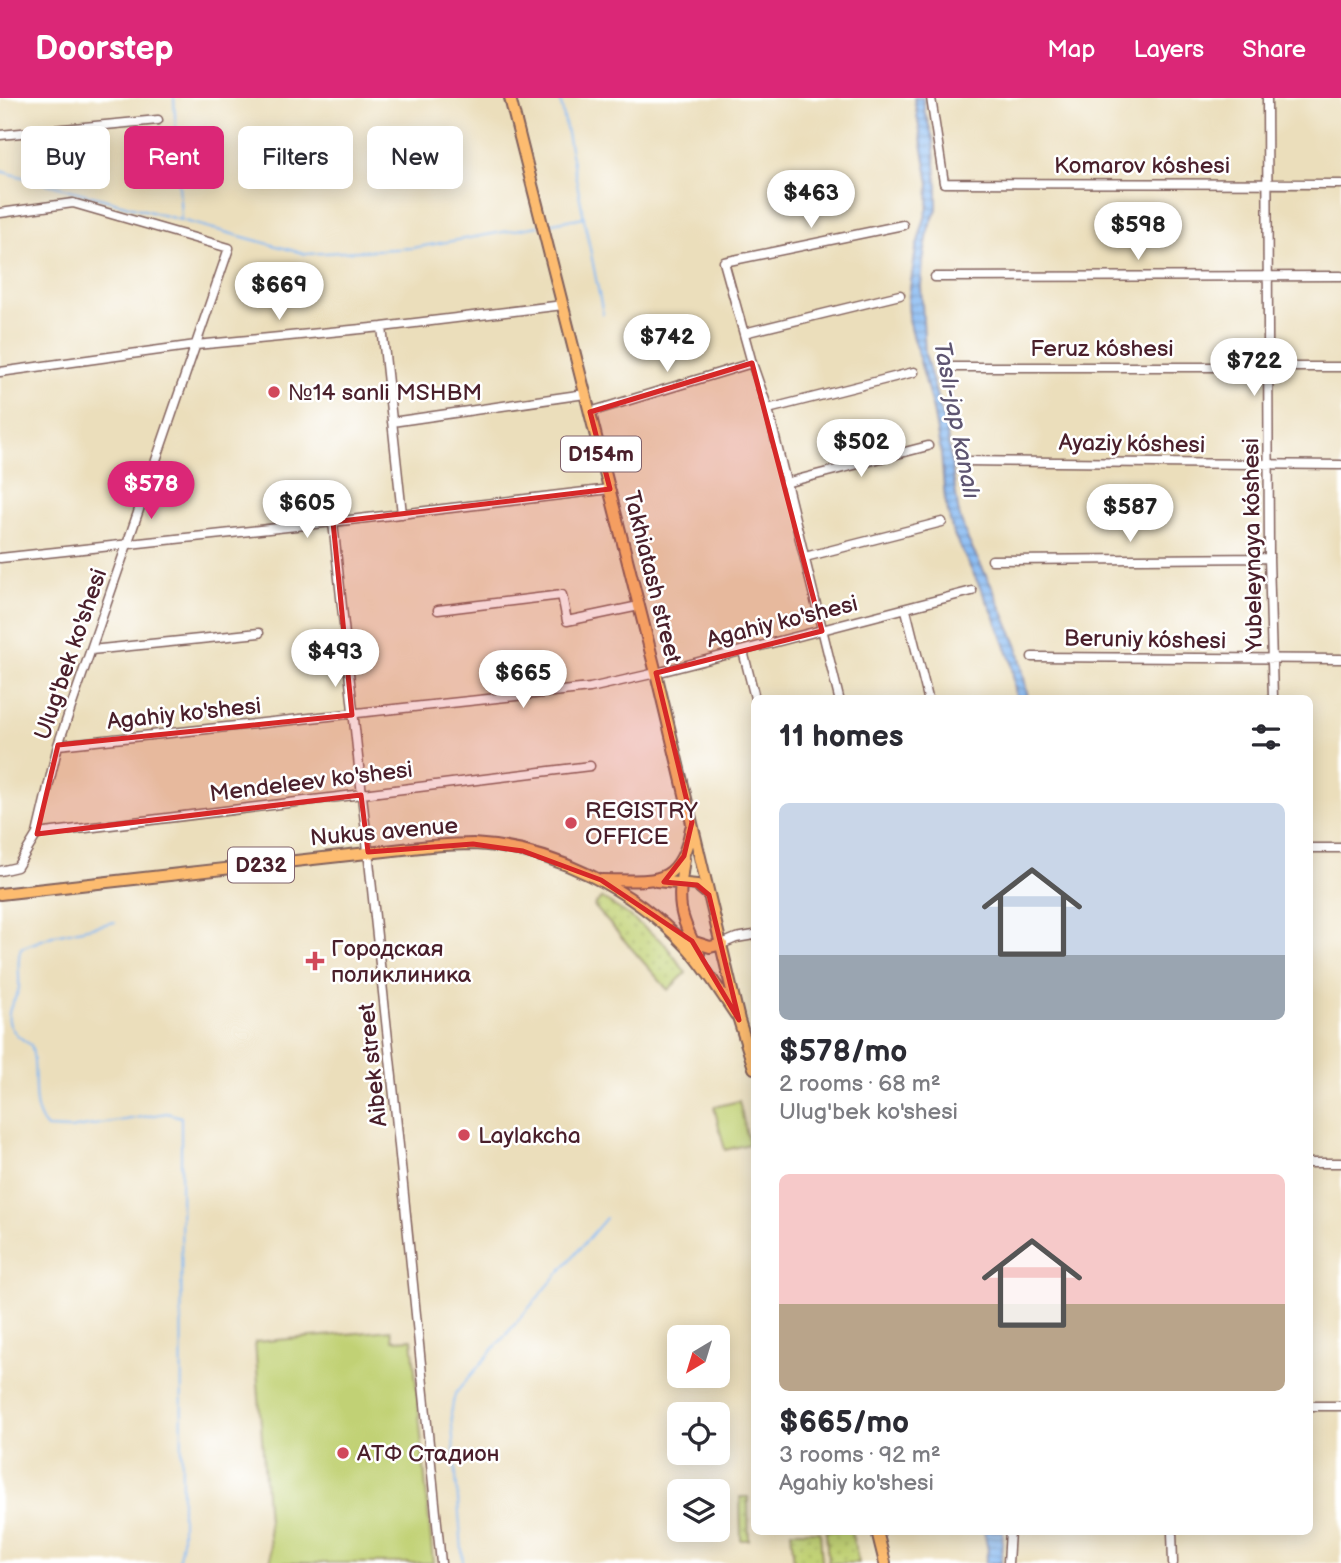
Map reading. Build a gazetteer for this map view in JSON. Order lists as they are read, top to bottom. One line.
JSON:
{"streets":{"main road":["D154m","Takhiatash street","Nukus avenue","D232"],"street":["Komarov kóshesi","Feruz kóshesi","Ayaziy kóshesi","Yubeleynaya kóshesi","Agahiy ko'shesi","Beruniy kóshesi","Ulug'bek ko'shesi","Mendeleev ko'shesi","Aibek street"]},"crossings":[["Komarov kóshesi","Yubeleynaya kóshesi"],["Feruz kóshesi","Yubeleynaya kóshesi"],["Ayaziy kóshesi","Yubeleynaya kóshesi"],["D154m","Takhiatash street"],["D154m","D232"],["Yubeleynaya kóshesi","Beruniy kóshesi"],["Takhiatash street","Agahiy ko'shesi"],["Takhiatash street","D232"],["Agahiy ko'shesi","Ulug'bek ko'shesi"],["Agahiy ko'shesi","Aibek street"],["Ulug'bek ko'shesi","Mendeleev ko'shesi"],["Mendeleev ko'shesi","Aibek street"],["Nukus avenue","D232"],["Nukus avenue","Aibek street"]],"water":["Taslı-jap kanalı"],"places":{"other":["№14 sanli MSHBM","REGISTRY OFFICE","Laylakcha","АТФ Стадион"],"health":["Городская поликлиника"]},"north":"bottom left","page":{"header":"Doorstep","nav":["Map","Layers","Share"],"chip":["Buy","Rent","Filters","New"],"price":["$463","$598","$669","$742","$722","$502","$578","$605","$587","$493","$665"],"heading":"11 homes","list":[{"name":"$578/mo","note":"2 rooms · 68 m² · Ulug'bek ko'shesi"},{"name":"$665/mo","note":"3 rooms · 92 m² · Agahiy ko'shesi"}]}}
